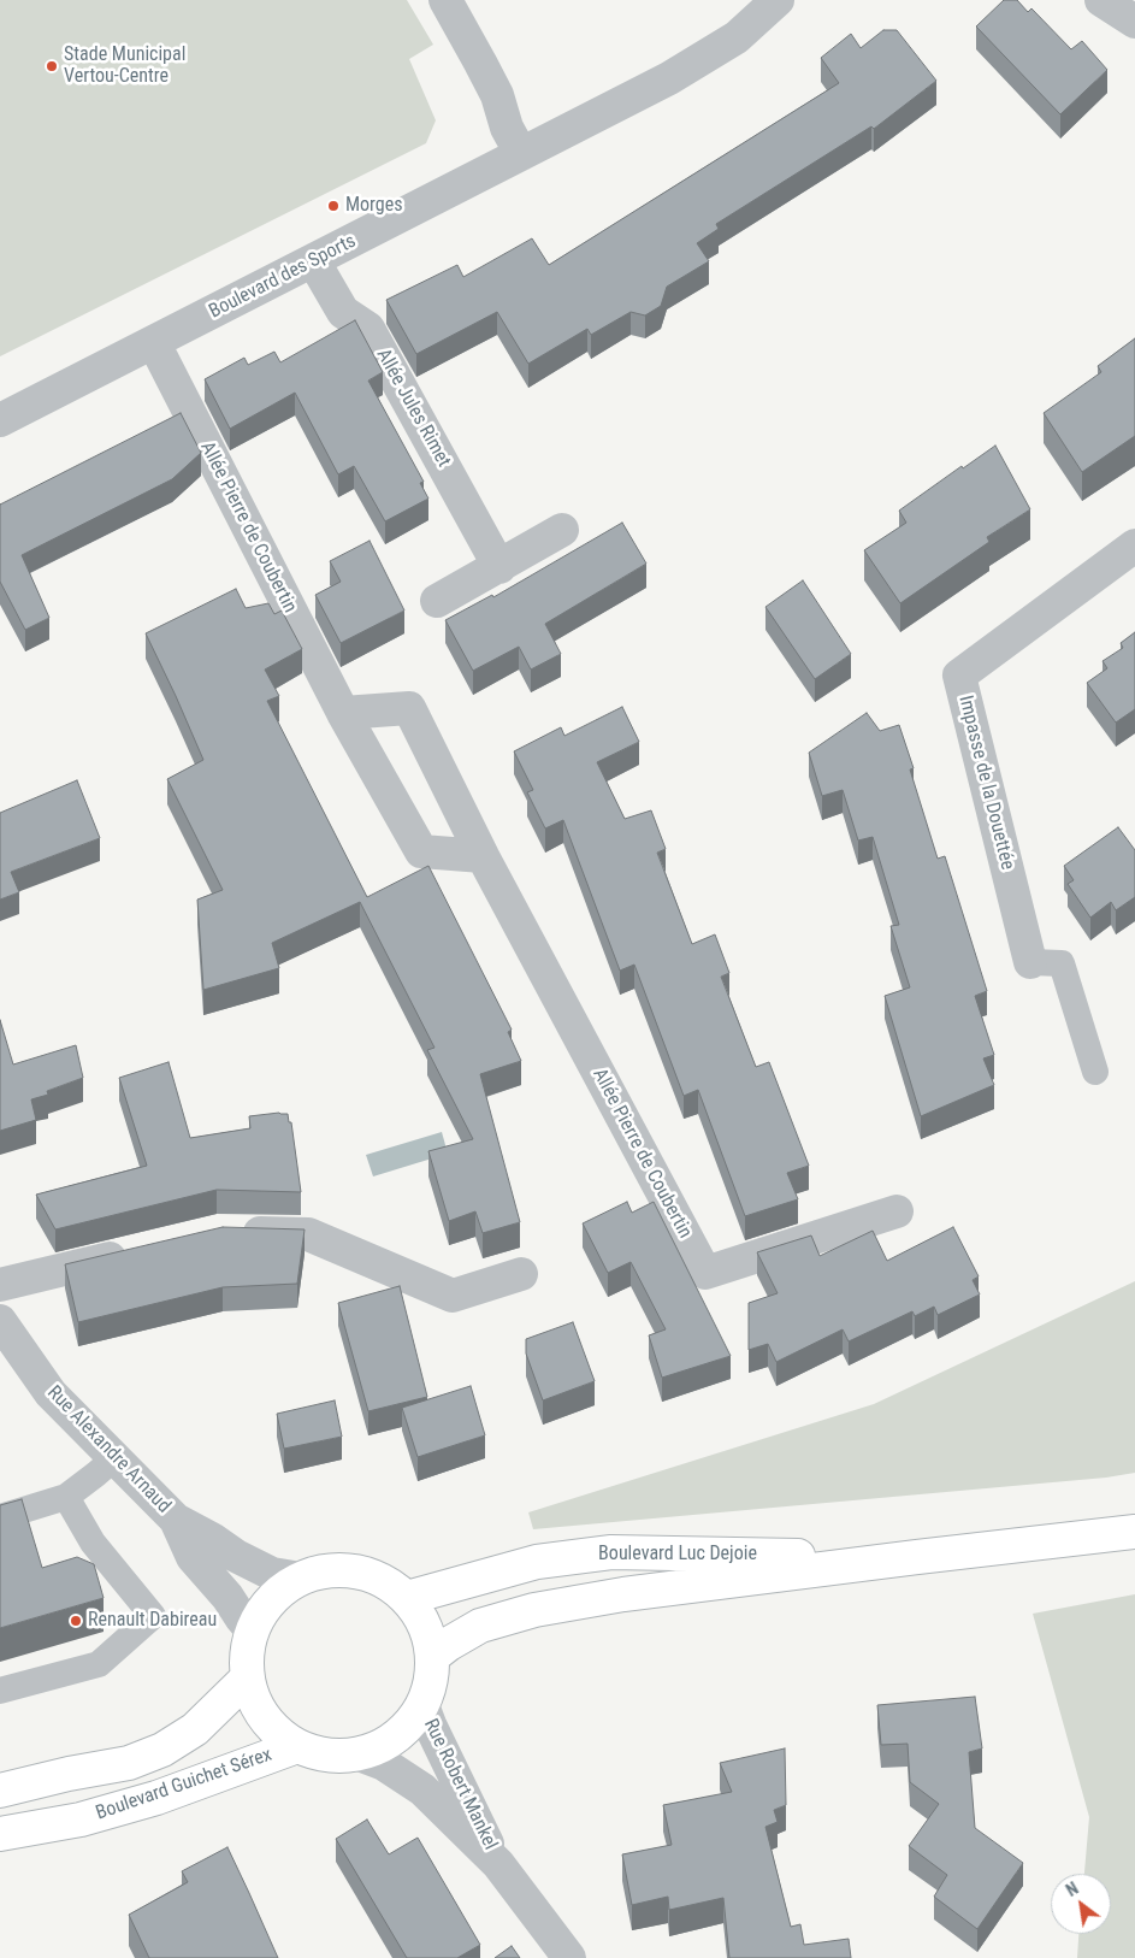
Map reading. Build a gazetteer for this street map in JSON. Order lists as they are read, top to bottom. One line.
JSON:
{"streets":{"main road":["Boulevard Luc Dejoie","Boulevard Guichet Sérex"],"street":["Boulevard des Sports","Allée Jules Rimet","Allée Pierre de Coubertin","Impasse de la Douettée","Rue Alexandre Arnaud","Rue Robert Mankel"]},"crossings":[["Boulevard des Sports","Allée Jules Rimet"],["Boulevard des Sports","Allée Pierre de Coubertin"],["Rue Alexandre Arnaud","Boulevard Luc Dejoie"],["Rue Alexandre Arnaud","Boulevard Guichet Sérex"],["Rue Alexandre Arnaud","Rue Robert Mankel"],["Boulevard Luc Dejoie","Boulevard Guichet Sérex"],["Boulevard Luc Dejoie","Rue Robert Mankel"],["Boulevard Guichet Sérex","Rue Robert Mankel"]],"places":["Stade Municipal Vertou-Centre","Morges","Renault Dabireau"],"north":"top left"}
